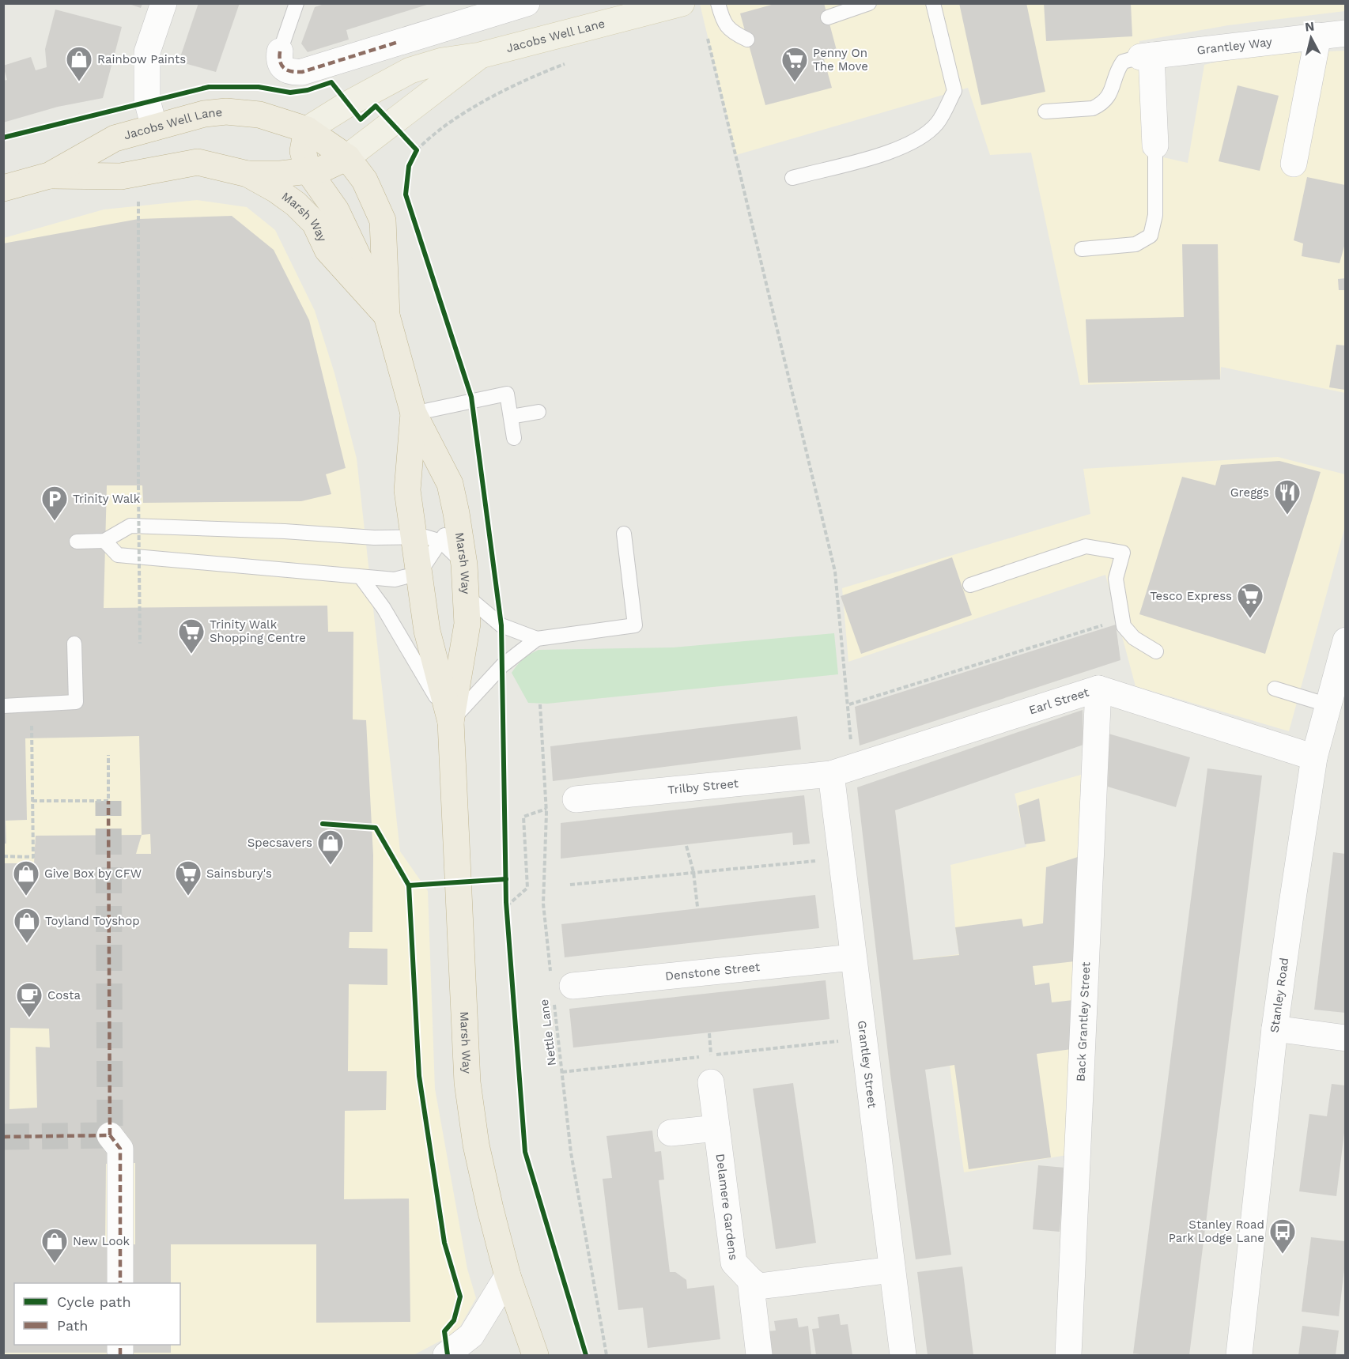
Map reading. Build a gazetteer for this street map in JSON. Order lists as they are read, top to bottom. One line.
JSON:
{"streets":{"highway":["Jacobs Well Lane","Marsh Way"],"street":["Grantley Way","Earl Street","Trilby Street","Denstone Street","Stanley Road","Back Grantley Street","Grantley Street","Delamere Gardens"],"path":["Nettle Lane"]},"crossings":[["Jacobs Well Lane","Marsh Way"],["Earl Street","Trilby Street"],["Earl Street","Stanley Road"],["Earl Street","Back Grantley Street"],["Earl Street","Grantley Street"],["Trilby Street","Grantley Street"],["Denstone Street","Nettle Lane"],["Denstone Street","Grantley Street"]],"places":{"shop":["Rainbow Paints","Specsavers","Give Box by CFW","Toyland Toyshop","New Look"],"supermarket":["Penny On The Move","Tesco Express","Trinity Walk Shopping Centre","Sainsbury's"],"restaurant":["Greggs"],"parking":["Trinity Walk"],"cafe":["Costa"],"bus stop":["Stanley Road Park Lodge Lane"]},"legend":["Cycle path","Path"],"north":"top"}
